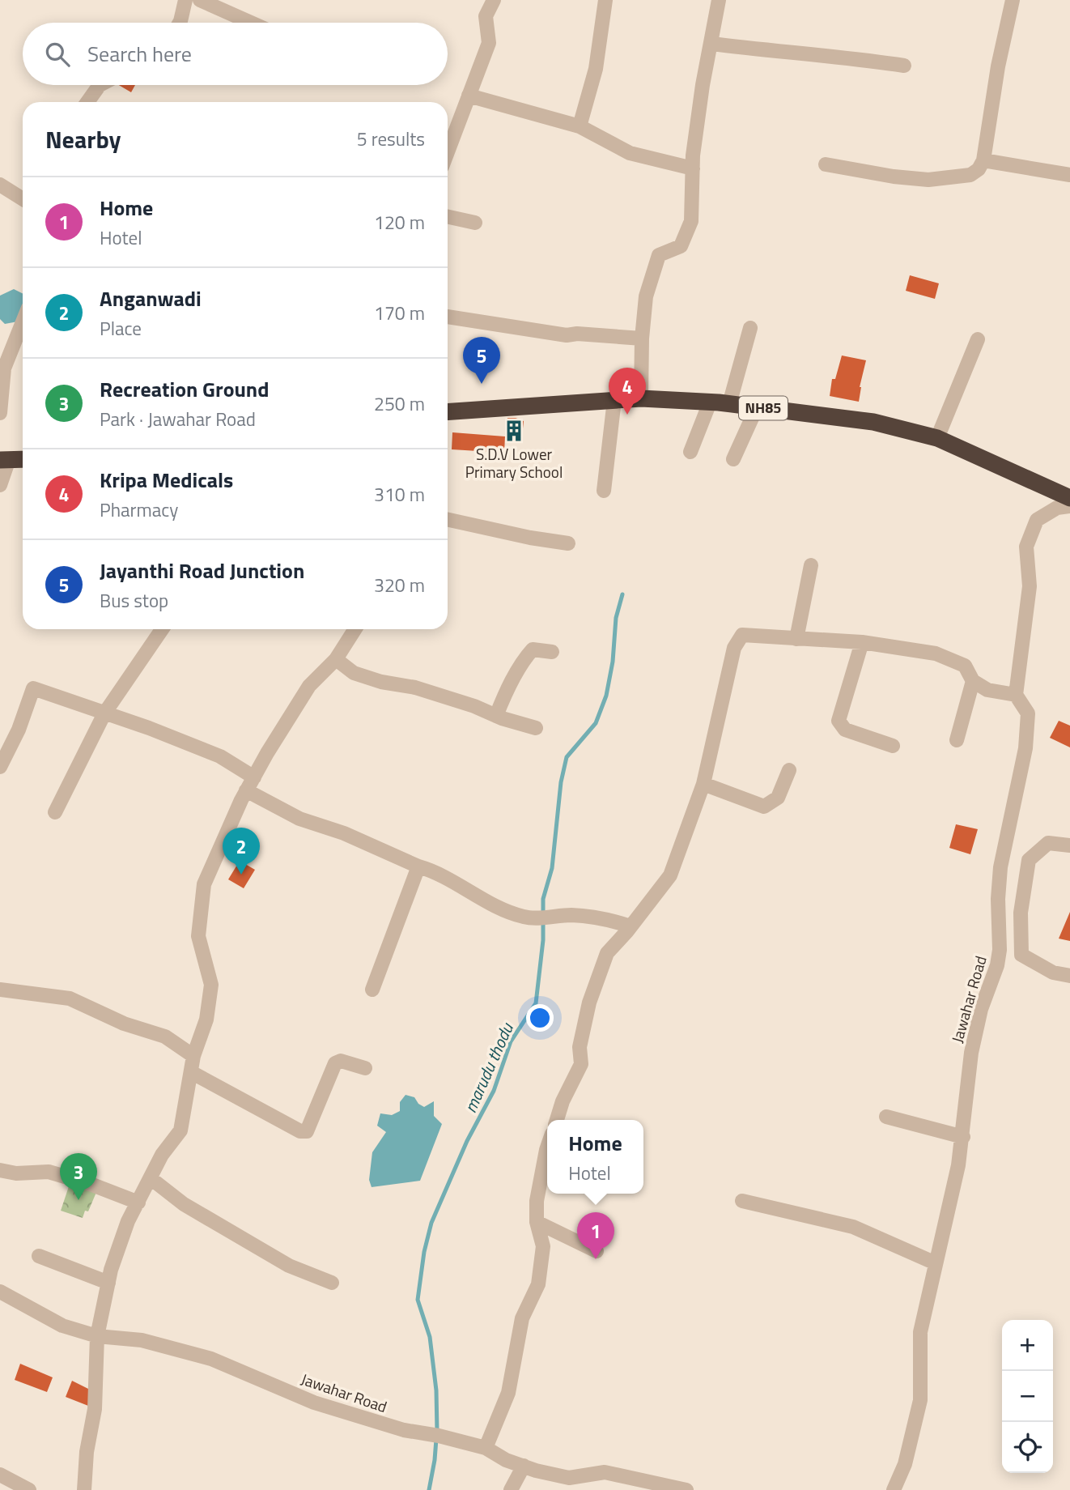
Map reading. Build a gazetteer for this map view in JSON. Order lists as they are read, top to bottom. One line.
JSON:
{"streets":{"highway":["NH85"],"street":["Jawahar Road"]},"water":["marudu thodu"],"places":{"building":["S.D.V Lower Primary School"]},"page":{"search":"Search here","heading":["Nearby","5 results"],"list":[{"mark":"1","name":"Home","note":"Hotel","value":"120 m"},{"mark":"2","name":"Anganwadi","note":"Place","value":"170 m"},{"mark":"3","name":"Recreation Ground","note":"Park · Jawahar Road","value":"250 m"},{"mark":"4","name":"Kripa Medicals","note":"Pharmacy","value":"310 m"},{"mark":"5","name":"Jayanthi Road Junction","note":"Bus stop","value":"320 m"}],"pins":["5","4","2","3","1"],"popup":["Home","Hotel"],"map_buttons":["+","−"]}}
